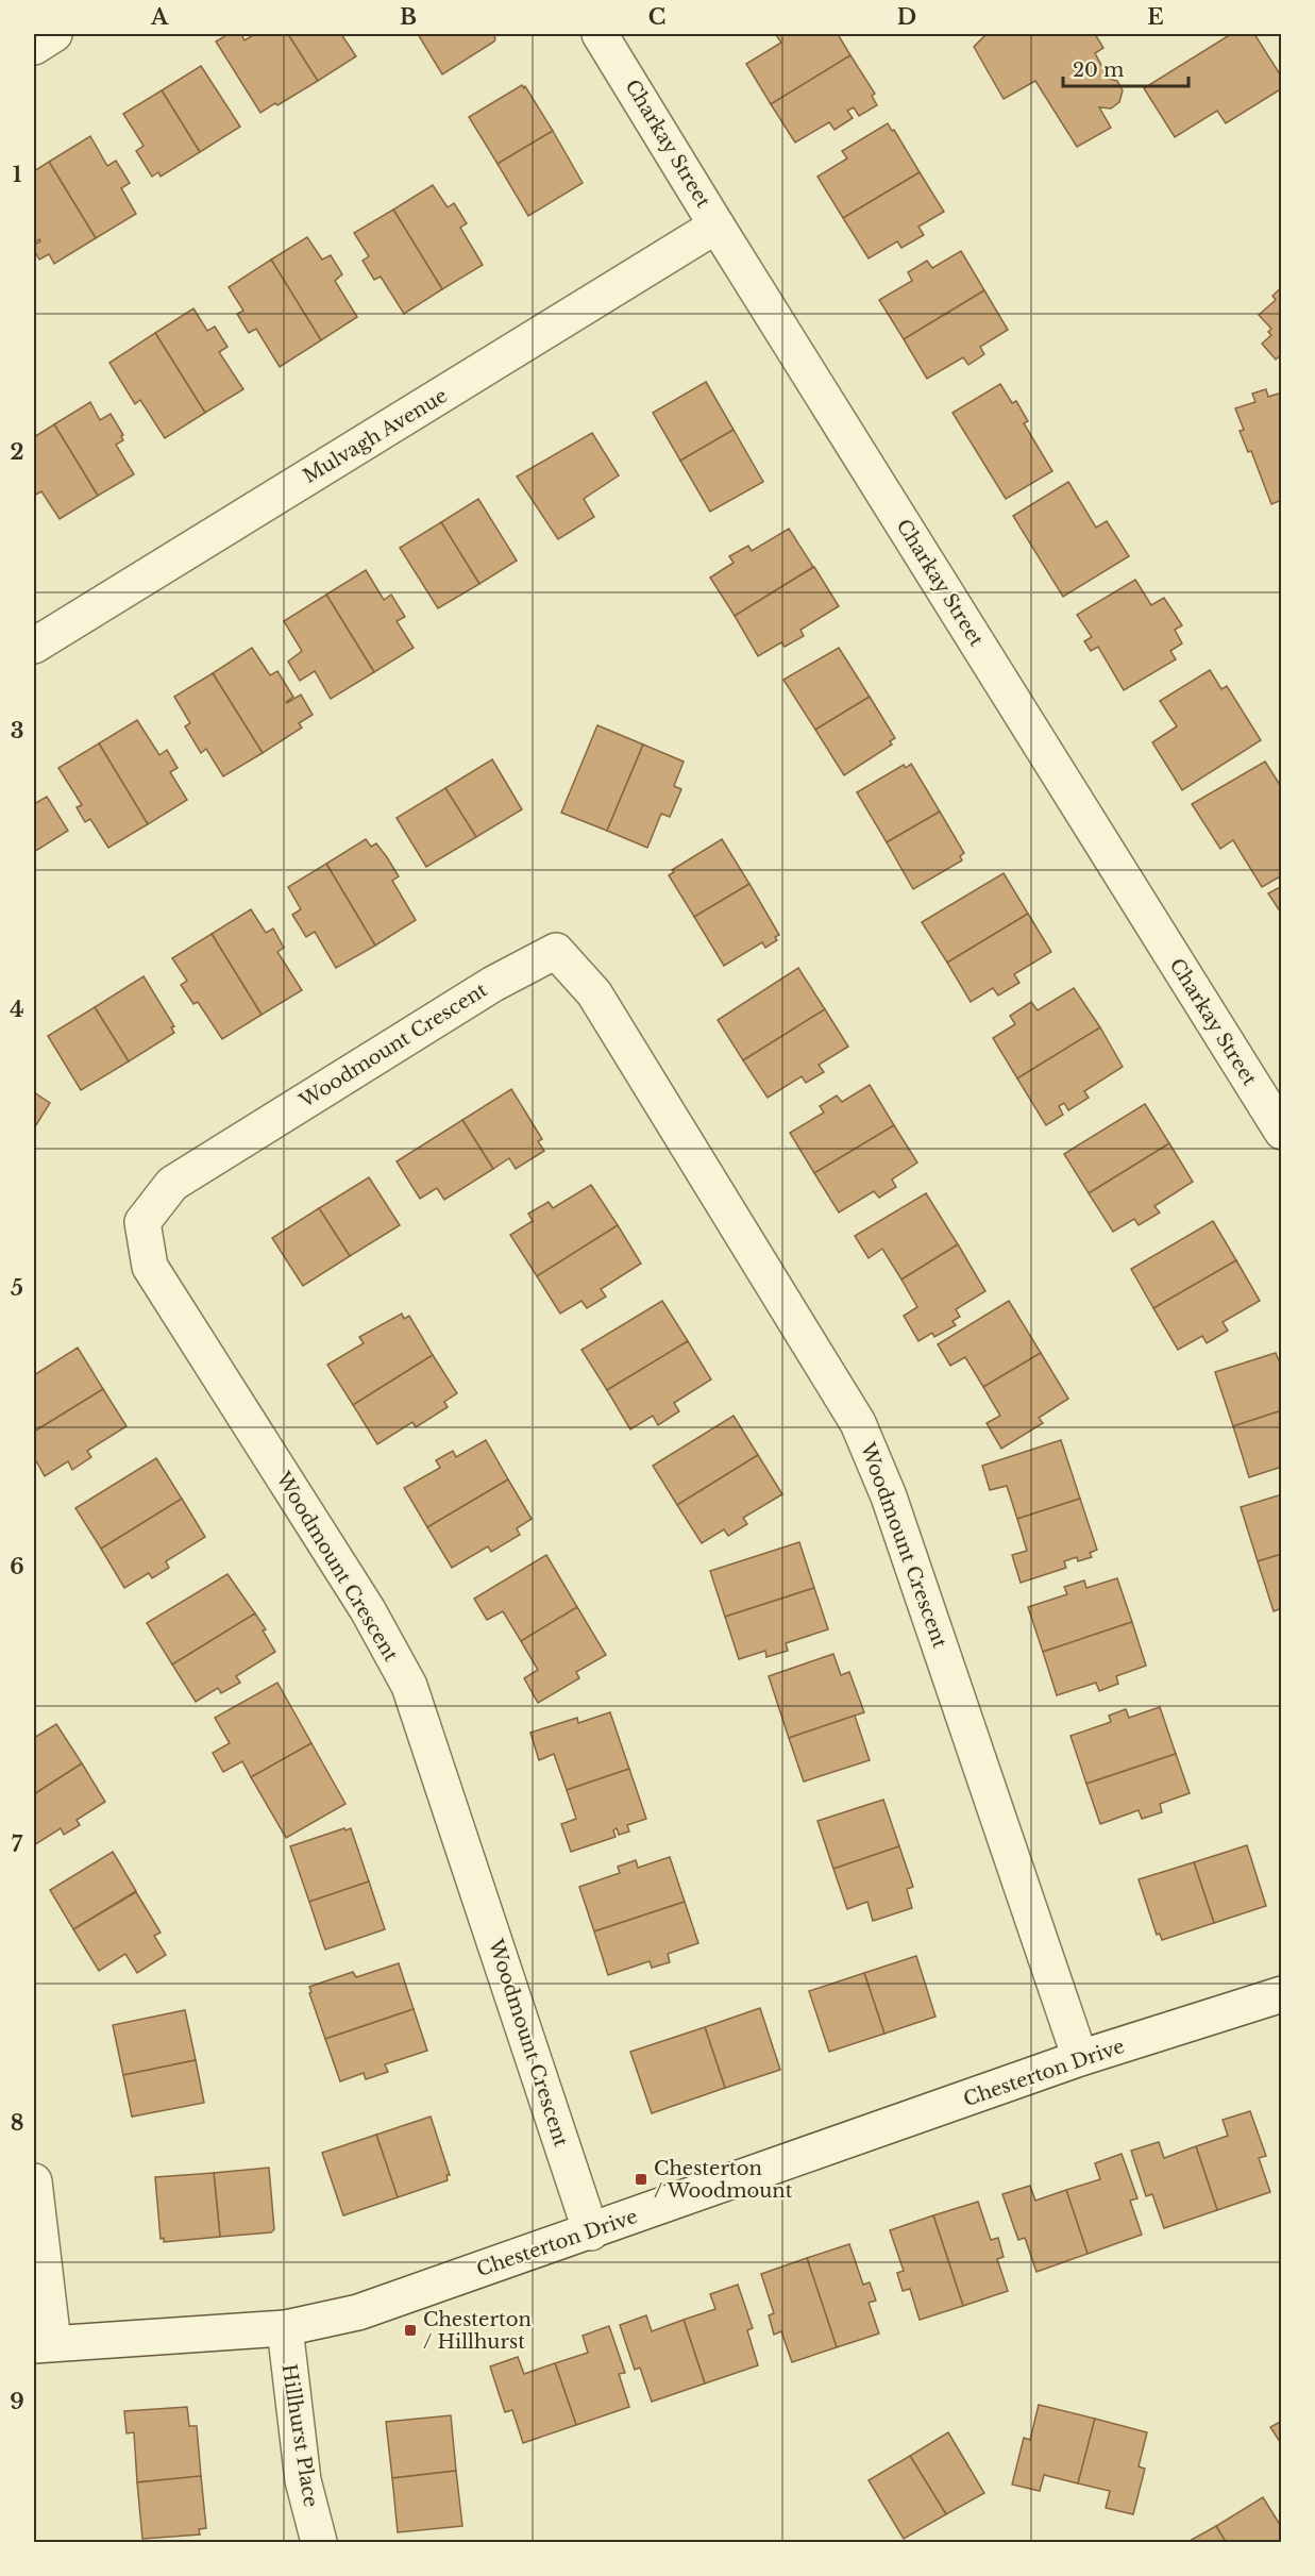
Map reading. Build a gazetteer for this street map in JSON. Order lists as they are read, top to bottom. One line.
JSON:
{"streets":{"street":["Charkay Street","Mulvagh Avenue","Woodmount Crescent","Chesterton Drive","Hillhurst Place"]},"crossings":[["Charkay Street","Mulvagh Avenue"],["Woodmount Crescent","Chesterton Drive"],["Chesterton Drive","Hillhurst Place"]],"places":{"transit":["Chesterton / Woodmount","Chesterton / Hillhurst"]},"scale_bar":"20 m","grid":{"columns":["A","B","C","D","E"],"rows":["1","2","3","4","5","6","7","8","9"]}}
